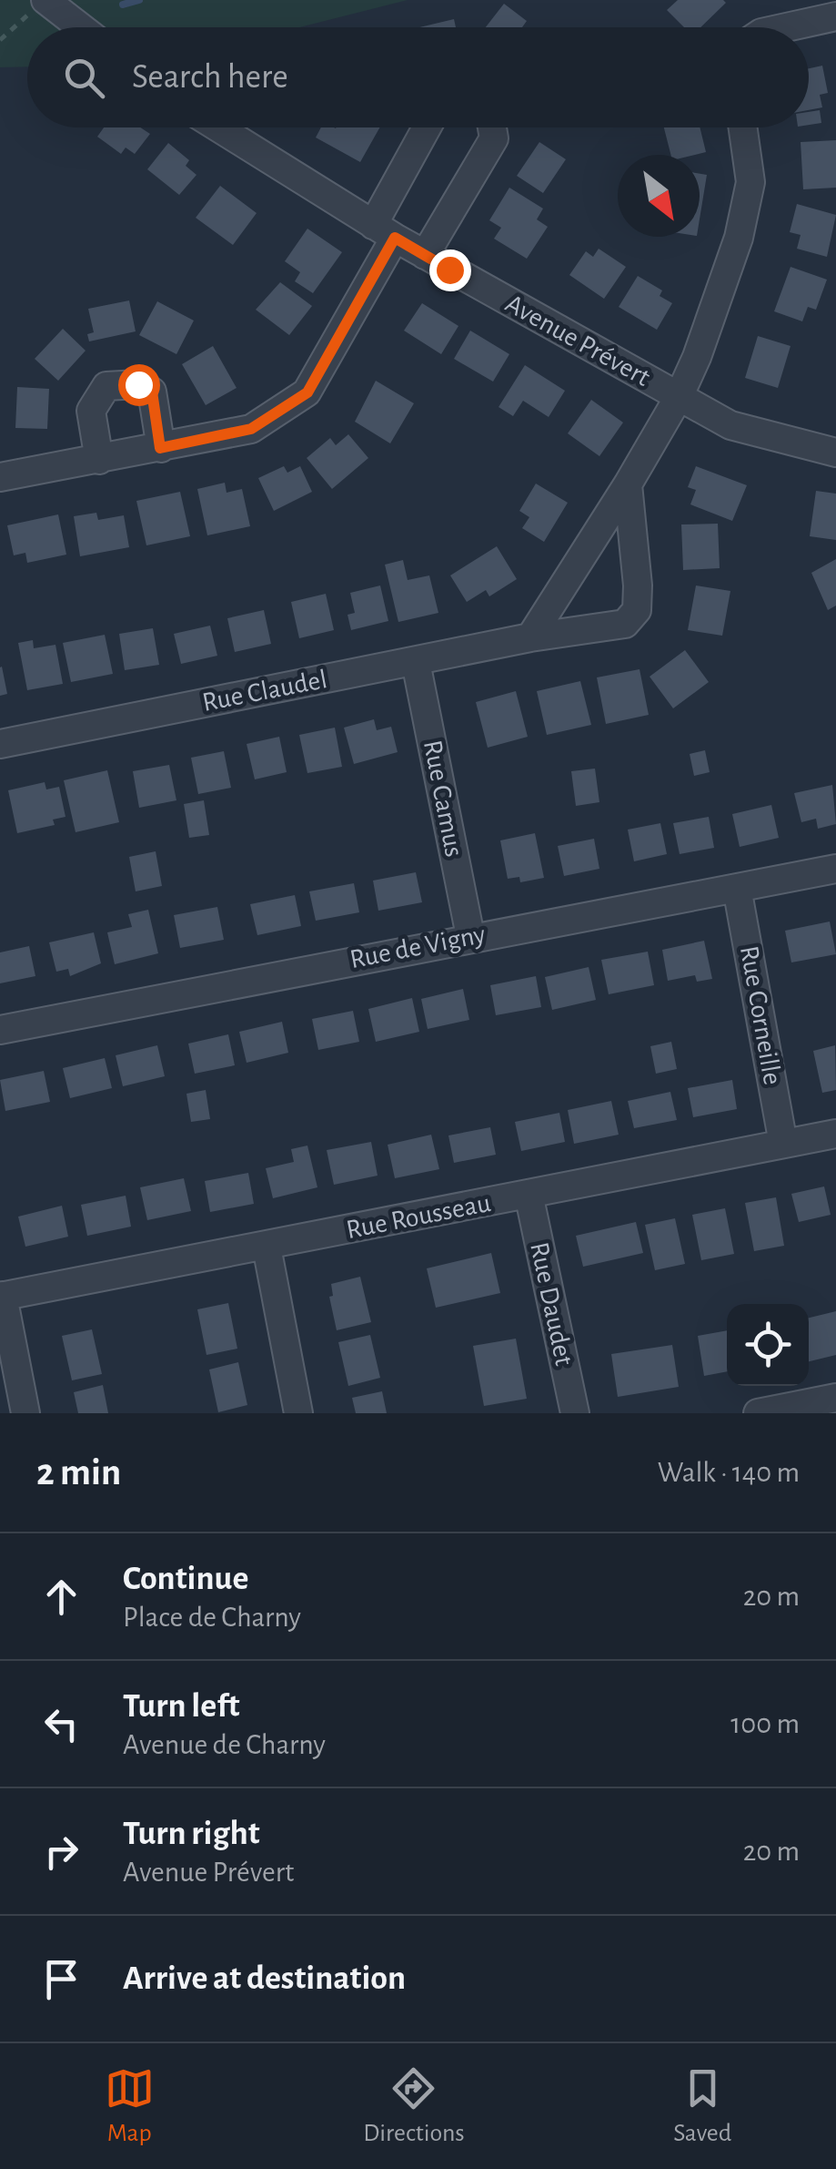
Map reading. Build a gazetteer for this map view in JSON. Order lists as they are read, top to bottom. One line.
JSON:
{"streets":{"street":["Avenue Prévert","Rue Claudel","Rue Camus","Rue de Vigny","Rue Corneille","Rue Rousseau","Rue Daudet"]},"crossings":[["Rue Claudel","Rue Camus"],["Rue Camus","Rue de Vigny"],["Rue de Vigny","Rue Corneille"],["Rue Corneille","Rue Rousseau"],["Rue Rousseau","Rue Daudet"]],"north":"bottom right","page":{"search":"Search here","heading":["2 min","Walk · 140 m"],"list":[["Continue","Place de Charny","20 m"],["Turn left","Avenue de Charny","100 m"],["Turn right","Avenue Prévert","20 m"],"Arrive at destination"],"nav":["Map","Directions","Saved"]}}
